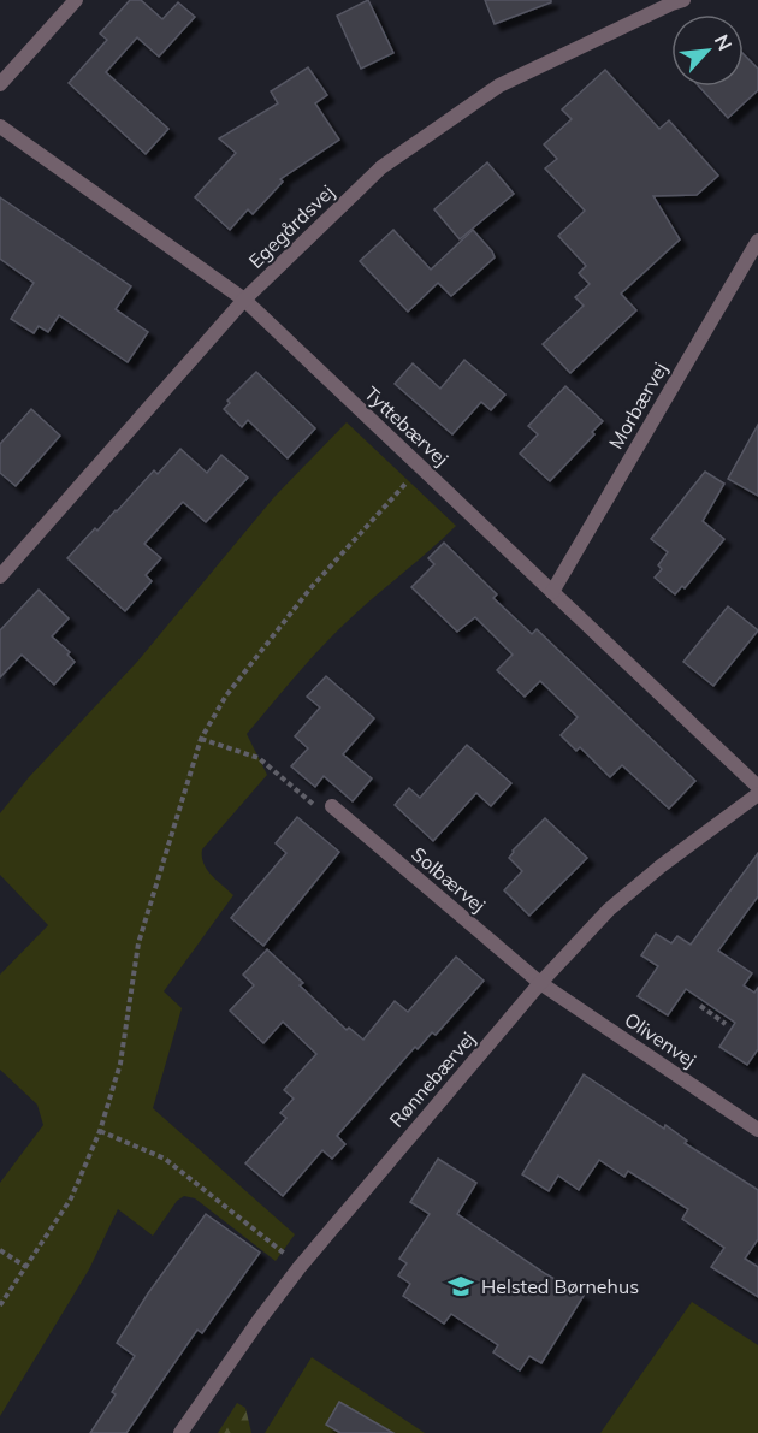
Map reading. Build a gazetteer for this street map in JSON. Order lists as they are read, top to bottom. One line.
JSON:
{"streets":{"street":["Egegårdsvej","Morbærvej","Tyttebærvej","Solbærvej","Olivenvej","Rønnebærvej"]},"crossings":[["Egegårdsvej","Tyttebærvej"],["Morbærvej","Tyttebærvej"],["Solbærvej","Olivenvej"],["Solbærvej","Rønnebærvej"],["Olivenvej","Rønnebærvej"]],"places":{"school or university":["Helsted Børnehus"]},"north":"top right"}
